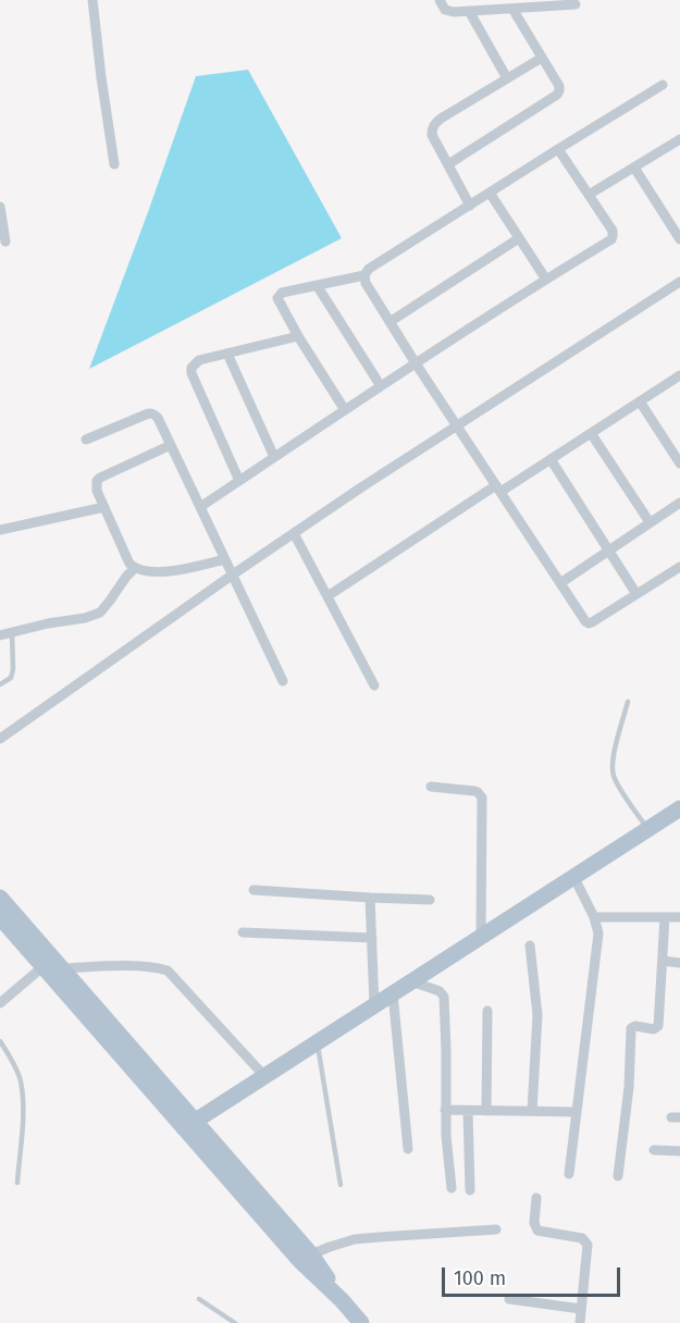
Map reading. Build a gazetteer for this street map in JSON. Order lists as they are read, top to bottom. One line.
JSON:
{"scale_bar":"100 m"}
